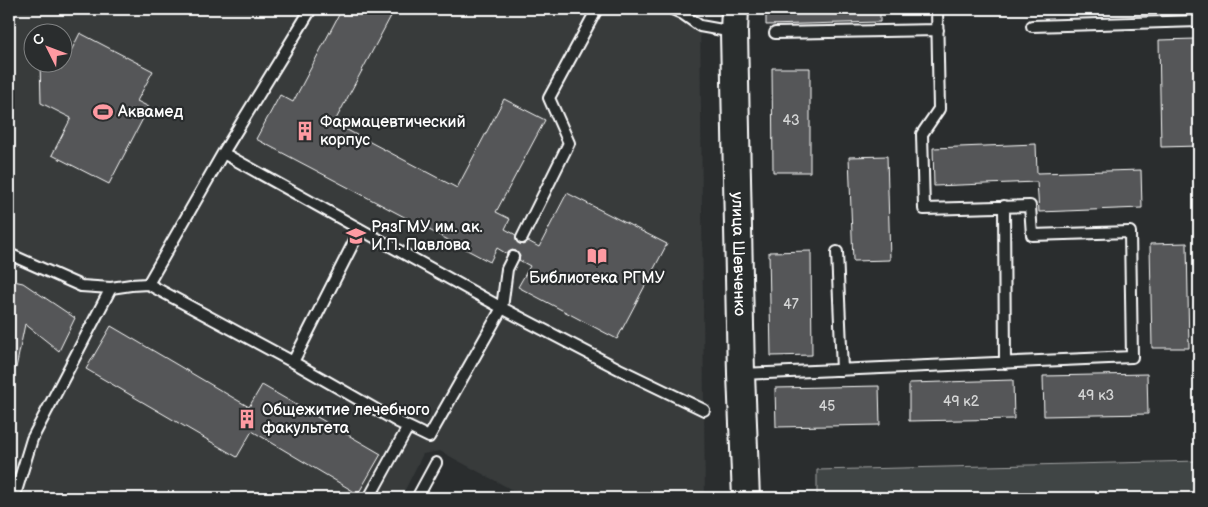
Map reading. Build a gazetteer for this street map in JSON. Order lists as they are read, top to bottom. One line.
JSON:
{"streets":{"street":["улица Шевченко"]},"places":{"sports":["Аквамед"],"building":["Фармацевтический корпус","Общежитие лечебного факультета"],"school or university":["РязГМУ им. ак. И.П. Павлова"],"library":["Библиотека РГМУ"]},"house_numbers":["43","47","49 к3","49 к2","45"],"north":"top left"}
